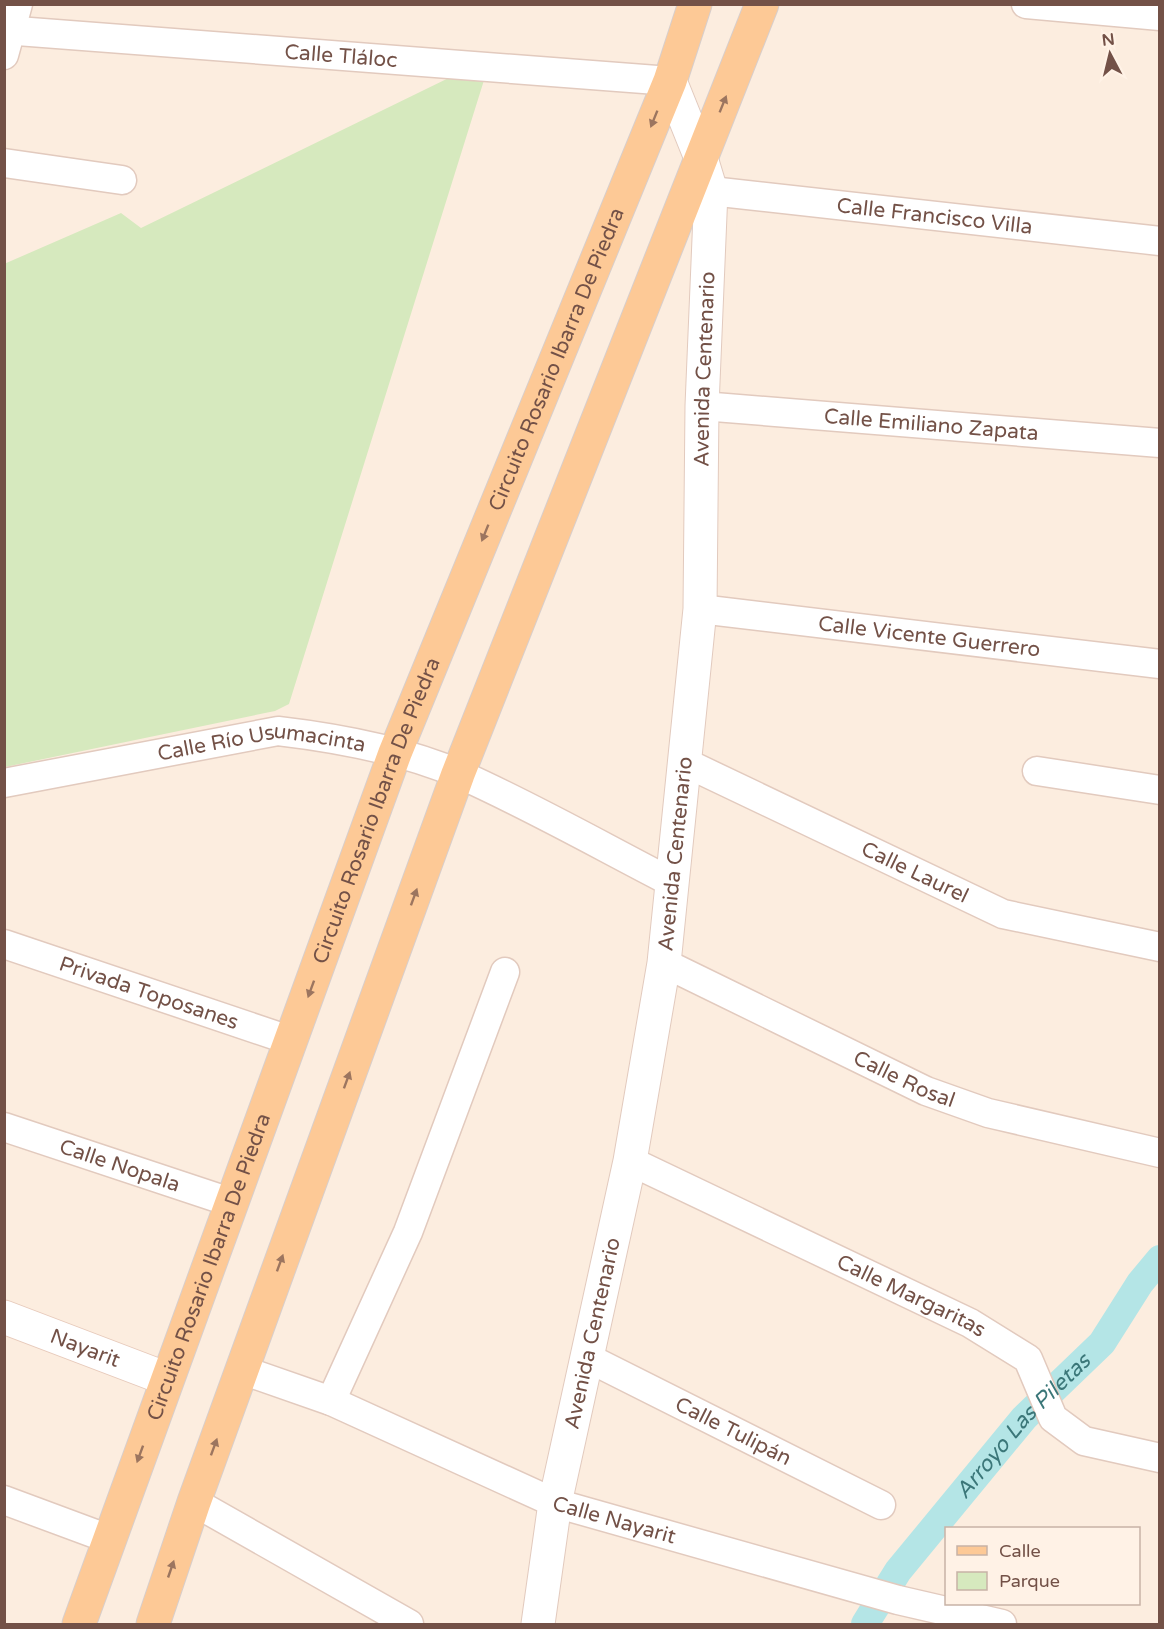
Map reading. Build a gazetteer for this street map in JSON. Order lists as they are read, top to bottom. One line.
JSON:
{"streets":{"main road":["Circuito Rosario Ibarra De Piedra"],"street":["Calle Tláloc","Calle Francisco Villa","Avenida Centenario","Calle Emiliano Zapata","Calle Vicente Guerrero","Calle Río Usumacinta","Calle Laurel","Privada Toposanes","Calle Rosal","Calle Nopala","Calle Margaritas","Nayarit","Calle Tulipán","Calle Nayarit"]},"crossings":[["Calle Tláloc","Circuito Rosario Ibarra De Piedra"],["Calle Tláloc","Avenida Centenario"],["Calle Francisco Villa","Avenida Centenario"],["Circuito Rosario Ibarra De Piedra","Avenida Centenario"],["Circuito Rosario Ibarra De Piedra","Calle Río Usumacinta"],["Circuito Rosario Ibarra De Piedra","Privada Toposanes"],["Circuito Rosario Ibarra De Piedra","Calle Nopala"],["Circuito Rosario Ibarra De Piedra","Nayarit"],["Avenida Centenario","Calle Emiliano Zapata"],["Avenida Centenario","Calle Vicente Guerrero"],["Avenida Centenario","Calle Río Usumacinta"],["Avenida Centenario","Calle Laurel"],["Avenida Centenario","Calle Rosal"],["Avenida Centenario","Calle Margaritas"],["Avenida Centenario","Calle Tulipán"],["Avenida Centenario","Calle Nayarit"]],"water":["Arroyo Las Piletas"],"legend":["Calle","Parque"],"north":"top"}
